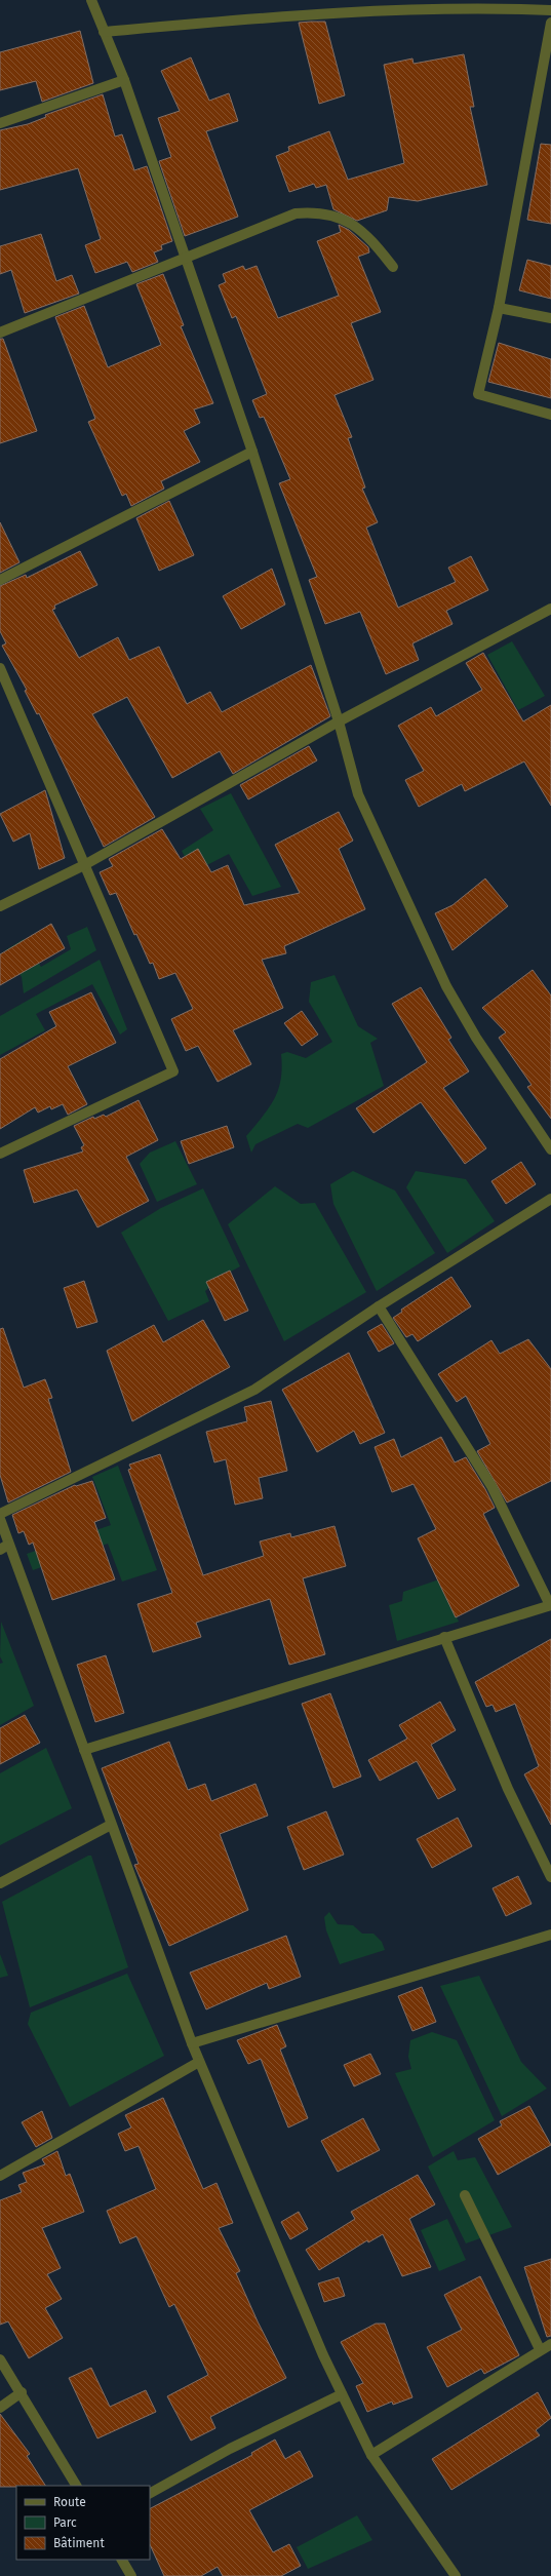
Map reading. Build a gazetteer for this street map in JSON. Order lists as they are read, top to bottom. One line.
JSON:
{"legend":["Route","Parc","Bâtiment"]}
